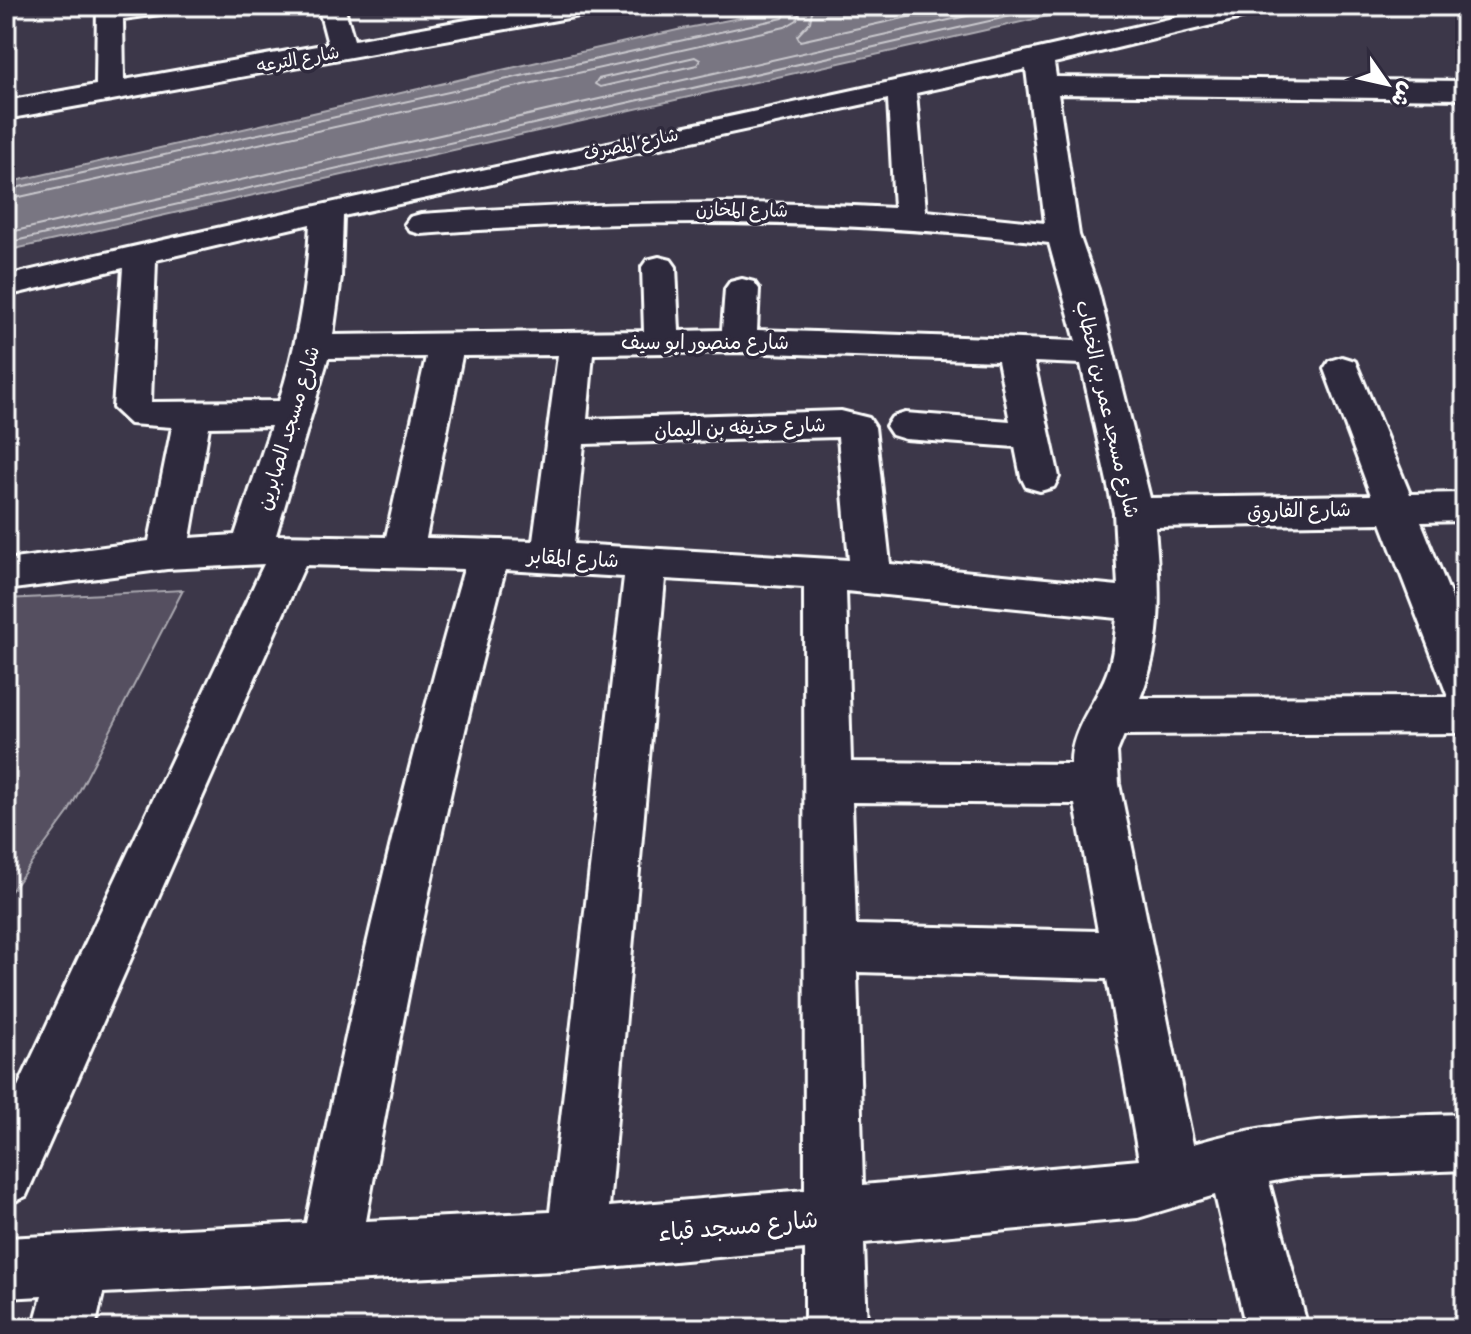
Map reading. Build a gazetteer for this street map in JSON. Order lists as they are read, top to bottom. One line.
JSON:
{"streets":{"street":["شارع الترعه","شارع المصرف","شارع المخازن","شارع منصور ابو سيف","شارع مسجد عمر بن الخطاب","شارع حذيفه بن اليمان","شارع مسجد الصابرين","شارع الفاروق","شارع المقابر","شارع مسجد قباء"]},"crossings":[["شارع المصرف","شارع مسجد عمر بن الخطاب"],["شارع المصرف","شارع مسجد الصابرين"],["شارع المخازن","شارع مسجد عمر بن الخطاب"],["شارع منصور ابو سيف","شارع مسجد عمر بن الخطاب"],["شارع منصور ابو سيف","شارع مسجد الصابرين"],["شارع مسجد عمر بن الخطاب","شارع الفاروق"],["شارع مسجد عمر بن الخطاب","شارع المقابر"],["شارع مسجد عمر بن الخطاب","شارع مسجد قباء"],["شارع حذيفه بن اليمان","شارع المقابر"],["شارع مسجد الصابرين","شارع المقابر"]],"north":"bottom right"}
